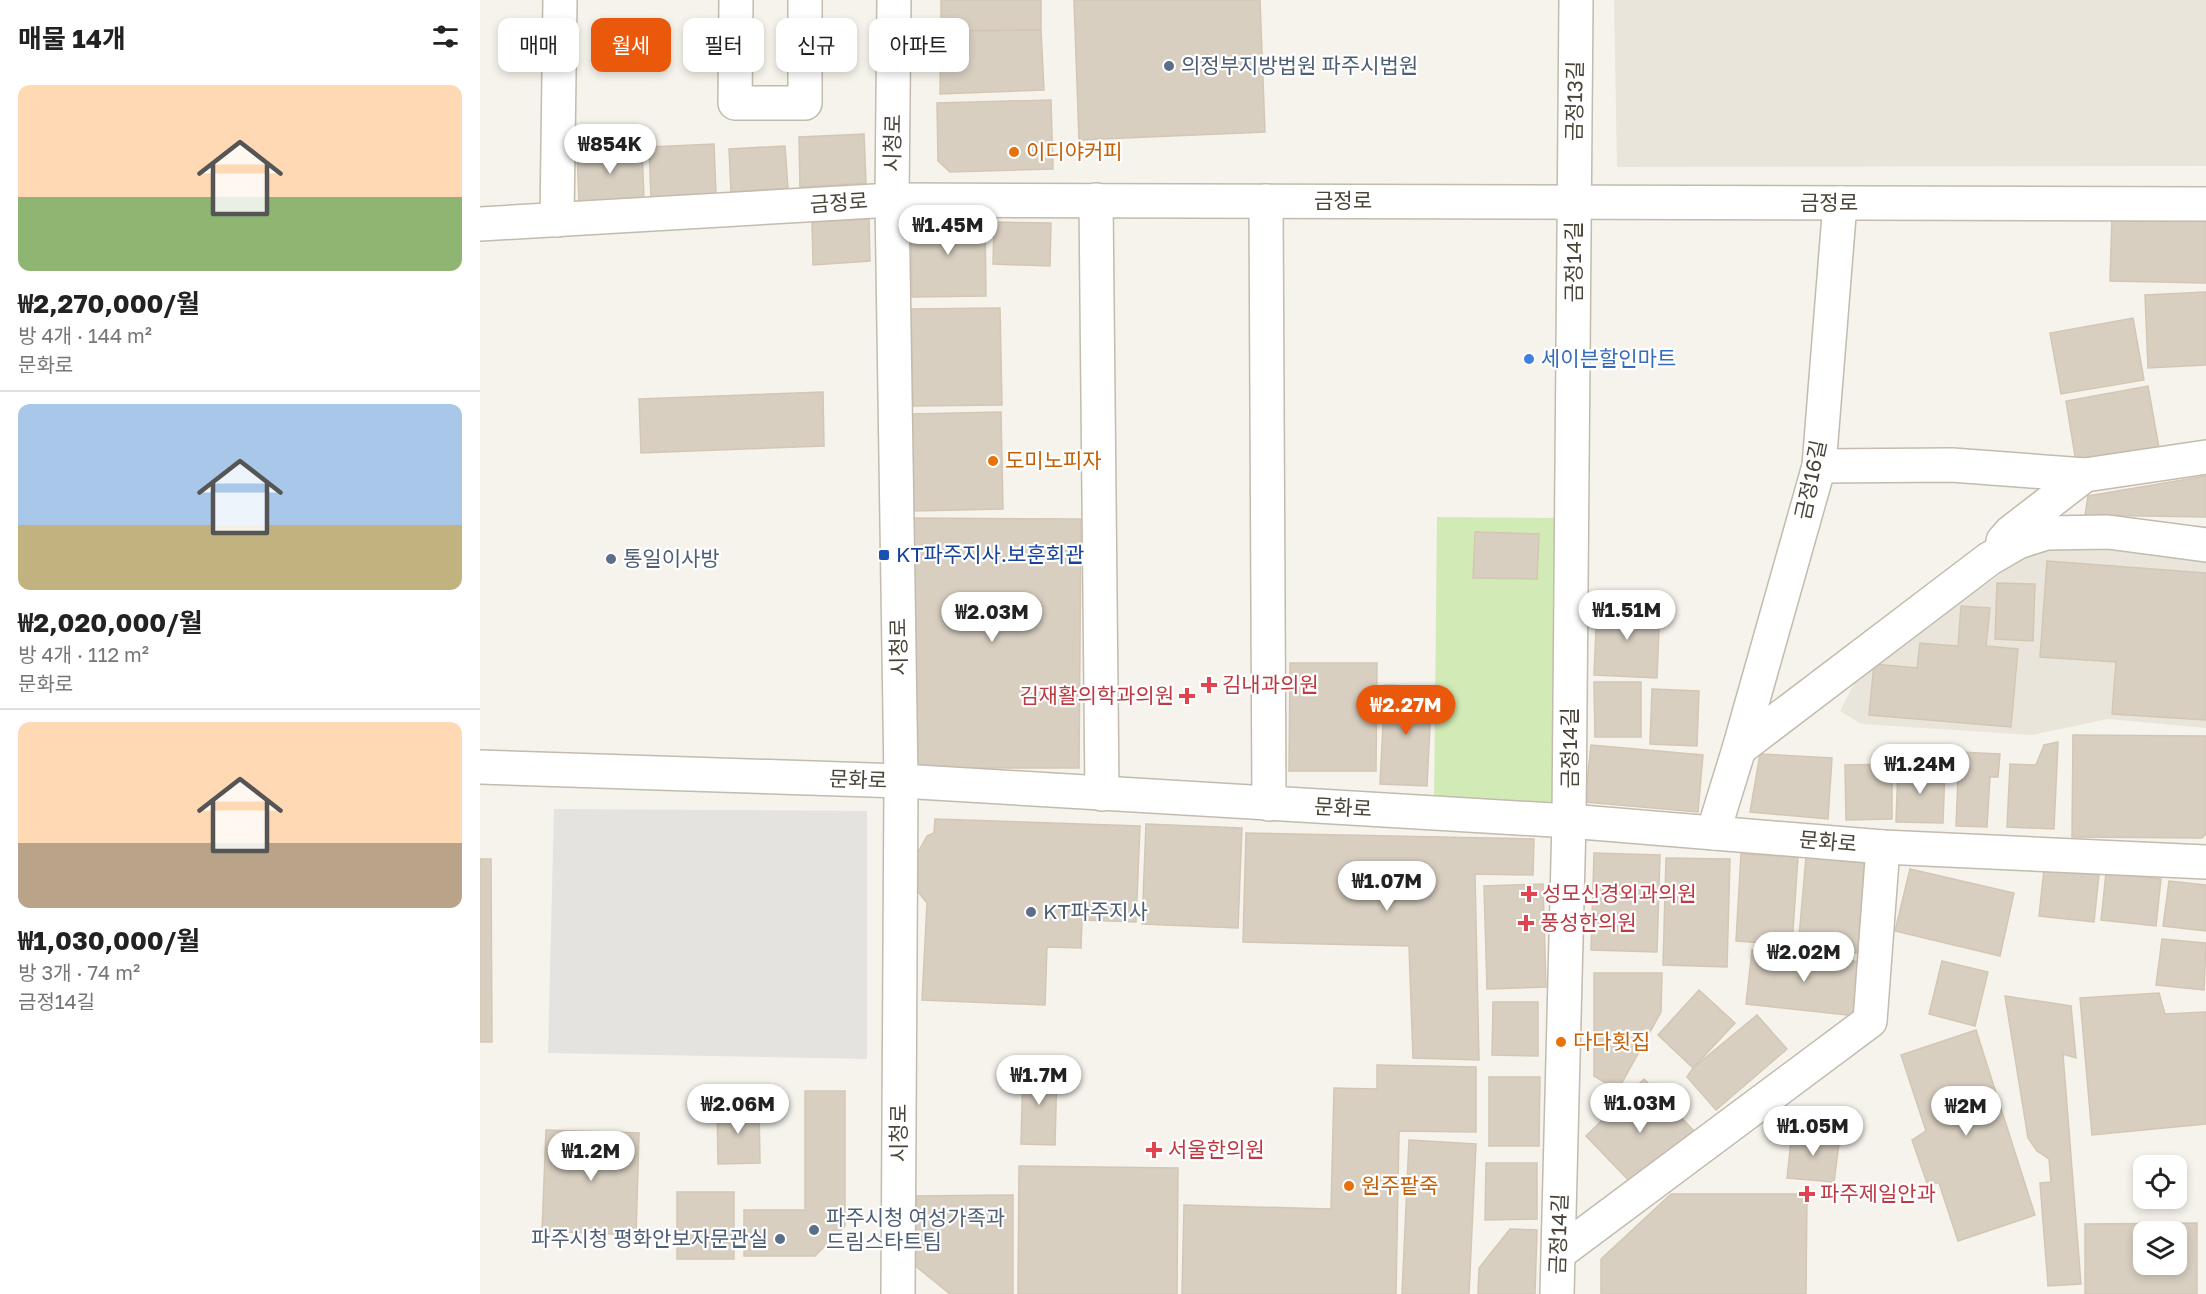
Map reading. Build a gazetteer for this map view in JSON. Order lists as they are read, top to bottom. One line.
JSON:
{"streets":{"street":["금정13길","시청로","금정로","금정14길","금정16길","문화로"]},"crossings":[["금정13길","금정로"],["금정13길","금정14길"],["시청로","금정로"],["시청로","문화로"],["금정로","금정14길"],["금정로","금정16길"],["금정14길","문화로"],["금정16길","문화로"]],"places":{"other":["의정부지방법원 파주시법원","이디야커피","세이븐할인마트","도미노피자","통일이사방","KT파주지사","다다횟집","원주팥죽","파주시청 여성가족과 드림스타트팀","파주시청 평화안보자문관실"],"transit":["KT파주지사.보훈회관"],"health":["김내과의원","김재활의학과의원","성모신경외과의원","풍성한의원","서울한의원","파주제일안과"]},"page":{"heading":"매물 14개","chip":["매매","월세","필터","신규","아파트"],"list":[{"name":"₩2,270,000/월","note":"방 4개 · 144 m² · 문화로"},{"name":"₩2,020,000/월","note":"방 4개 · 112 m² · 문화로"},{"name":"₩1,030,000/월","note":"방 3개 · 74 m² · 금정14길"}],"price":["₩854K","₩1.45M","₩1.51M","₩2.03M","₩2.27M","₩1.24M","₩1.07M","₩2.02M","₩1.7M","₩1.03M","₩2.06M","₩2M","₩1.05M","₩1.2M"]}}
